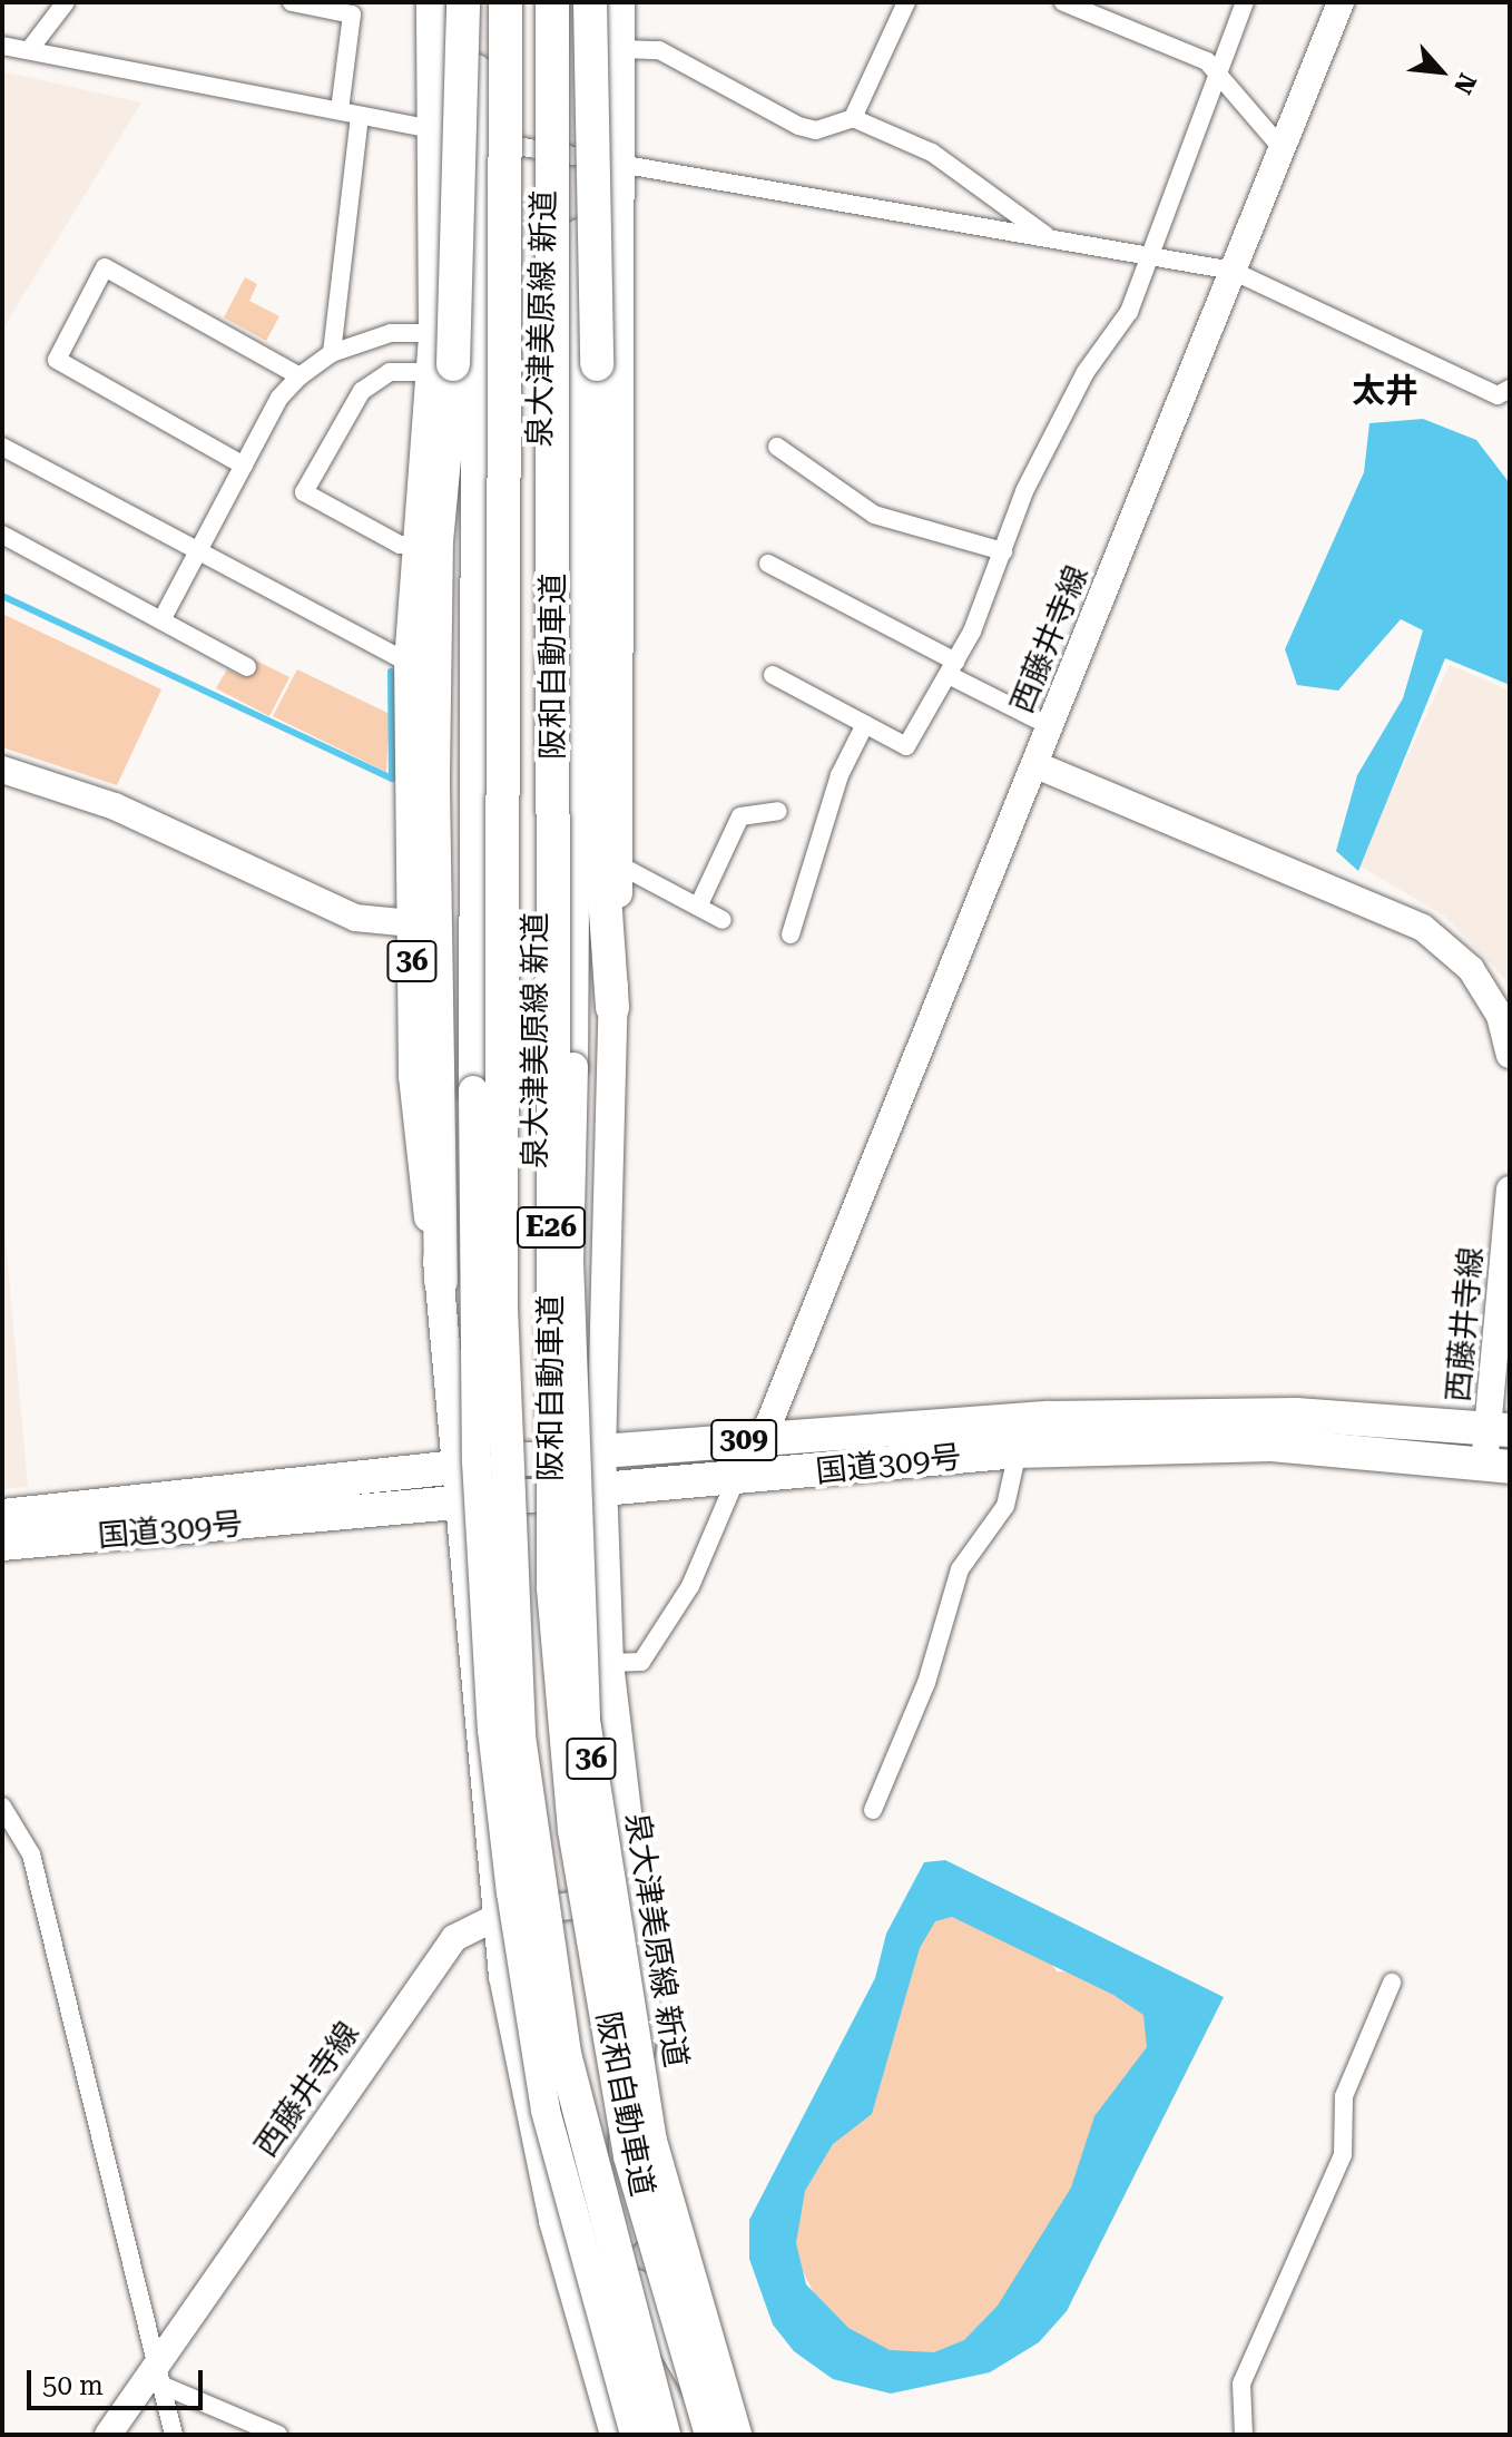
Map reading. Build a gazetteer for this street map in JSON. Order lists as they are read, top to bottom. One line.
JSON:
{"streets":{"highway":["阪和自動車道","E26","309","国道309号"],"main road":["泉大津美原線 新道","西藤井寺線","36"]},"crossings":[["西藤井寺線","36"],["西藤井寺線","国道309号"],["36","国道309号"]],"districts":["太井"],"scale_bar":"50 m","north":"bottom right"}
